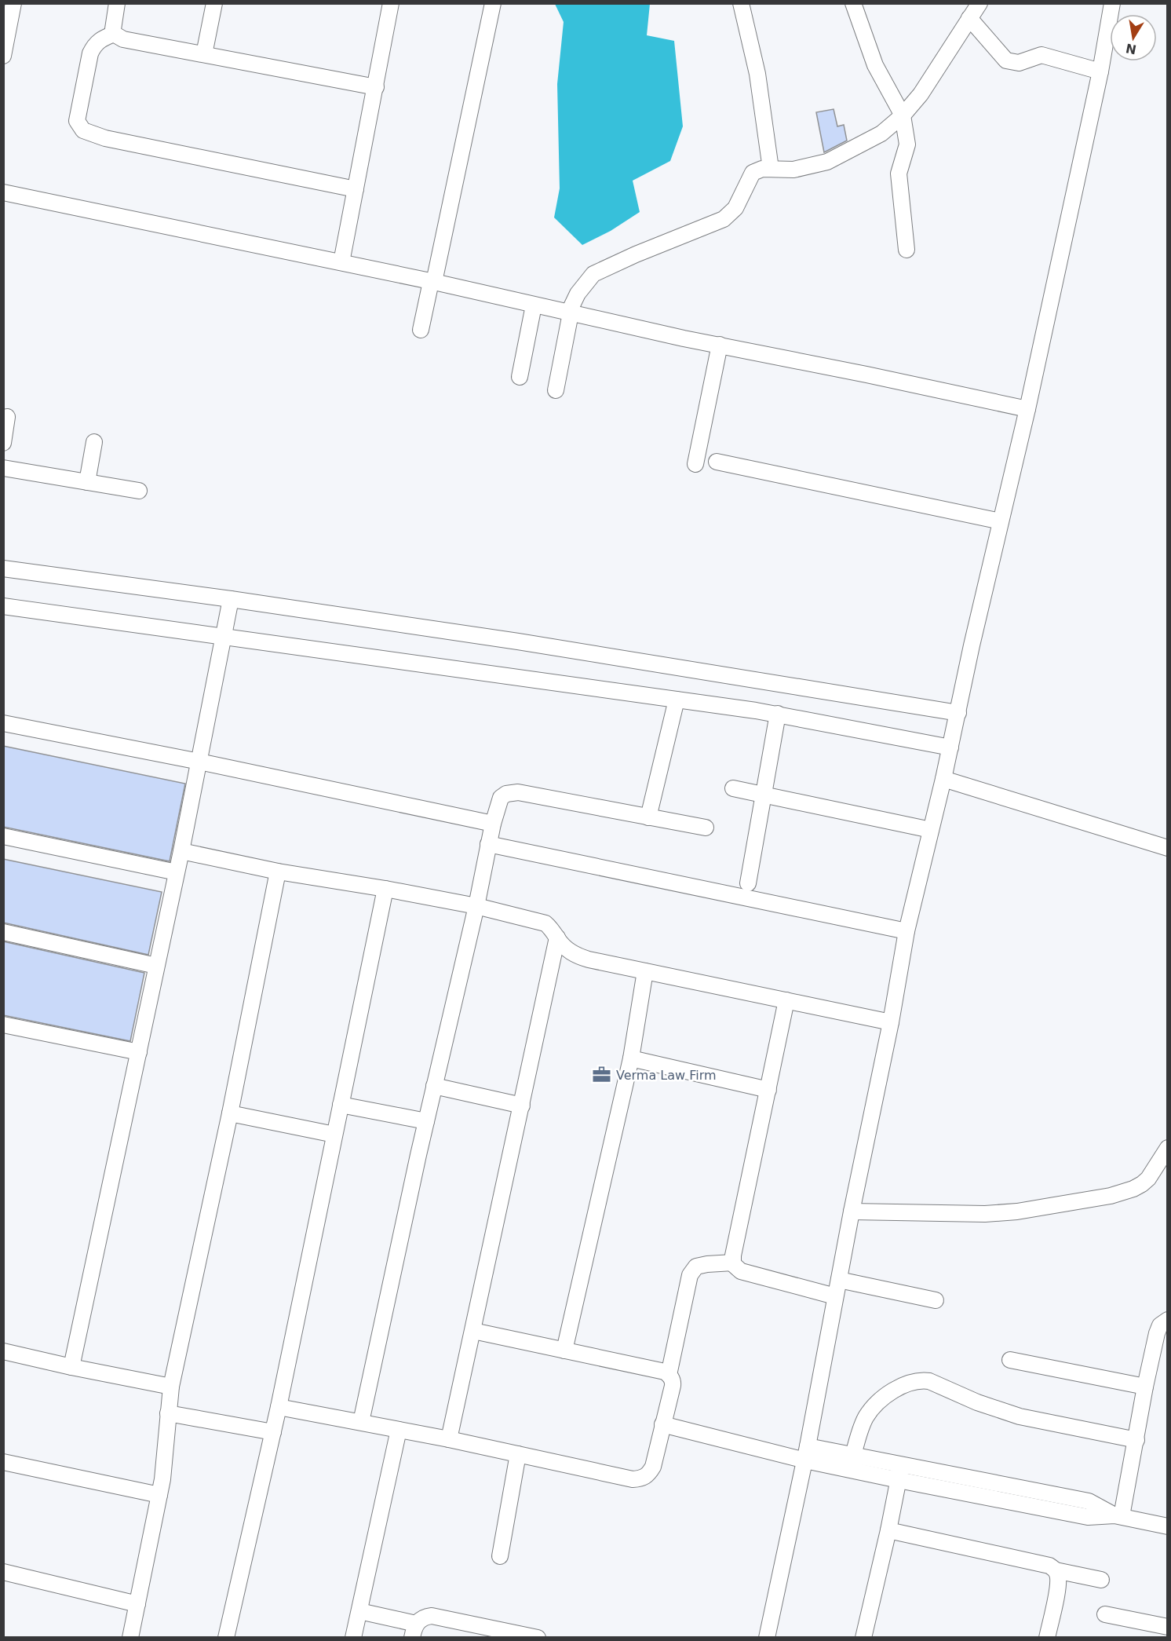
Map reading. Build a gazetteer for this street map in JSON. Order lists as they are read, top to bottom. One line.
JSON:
{"places":{"office":["Verma Law Firm"]},"north":"bottom"}
